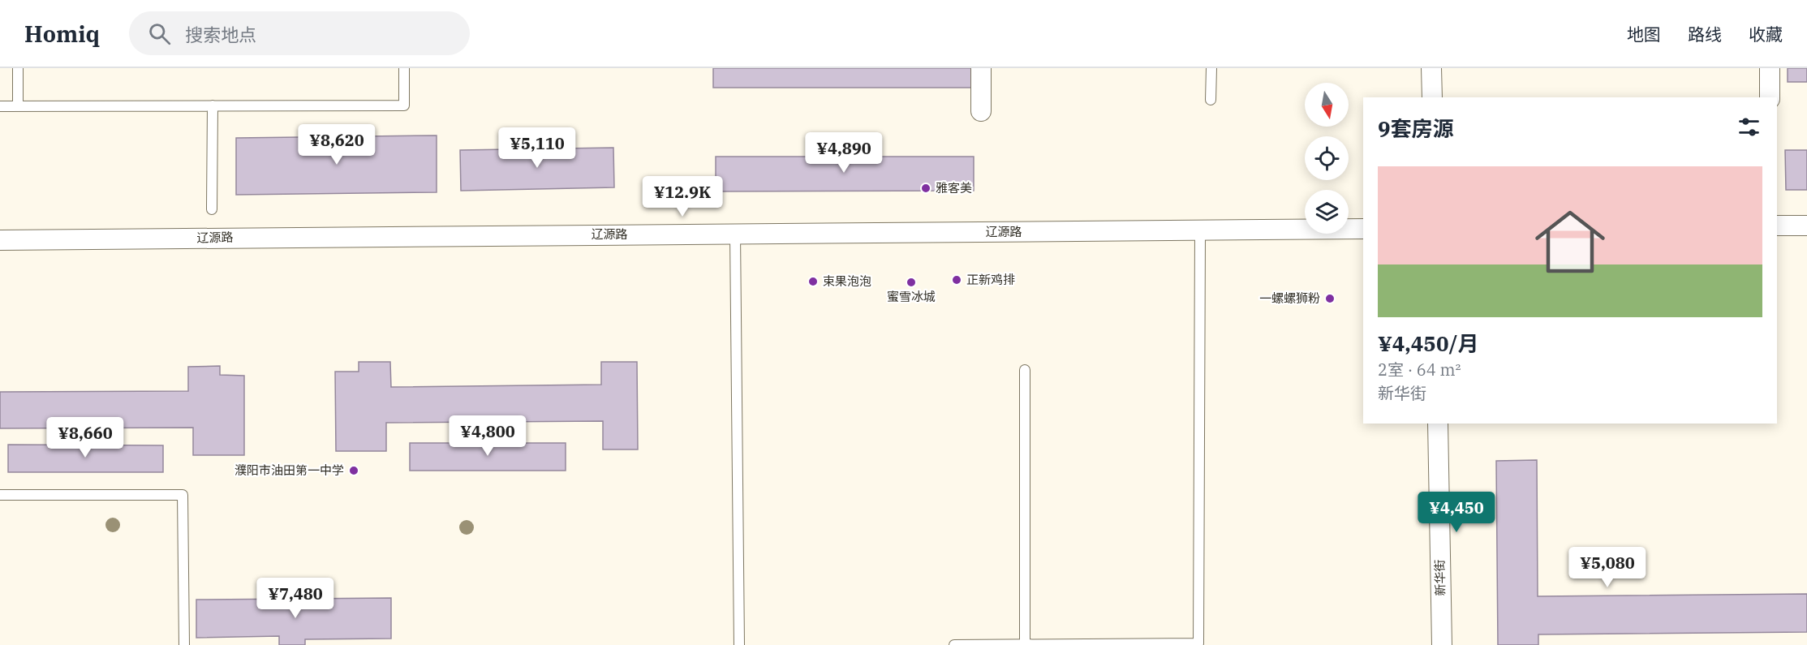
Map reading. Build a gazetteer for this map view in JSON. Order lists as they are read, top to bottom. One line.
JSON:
{"streets":{"street":["辽源路","新华街"]},"places":["雅客美","正新鸡排","束果泡泡","蜜雪冰城","一螺螺狮粉","濮阳市油田第一中学"],"north":"bottom","page":{"header":"Homiq","search":"搜索地点","nav":["地图","路线","收藏"],"heading":"9套房源","price":["¥8,620","¥5,110","¥4,890","¥12.9K","¥4,800","¥8,660","¥4,450","¥5,080","¥7,480"],"list":[{"name":"¥4,450/月","note":"2室 · 64 m² · 新华街"}]}}
